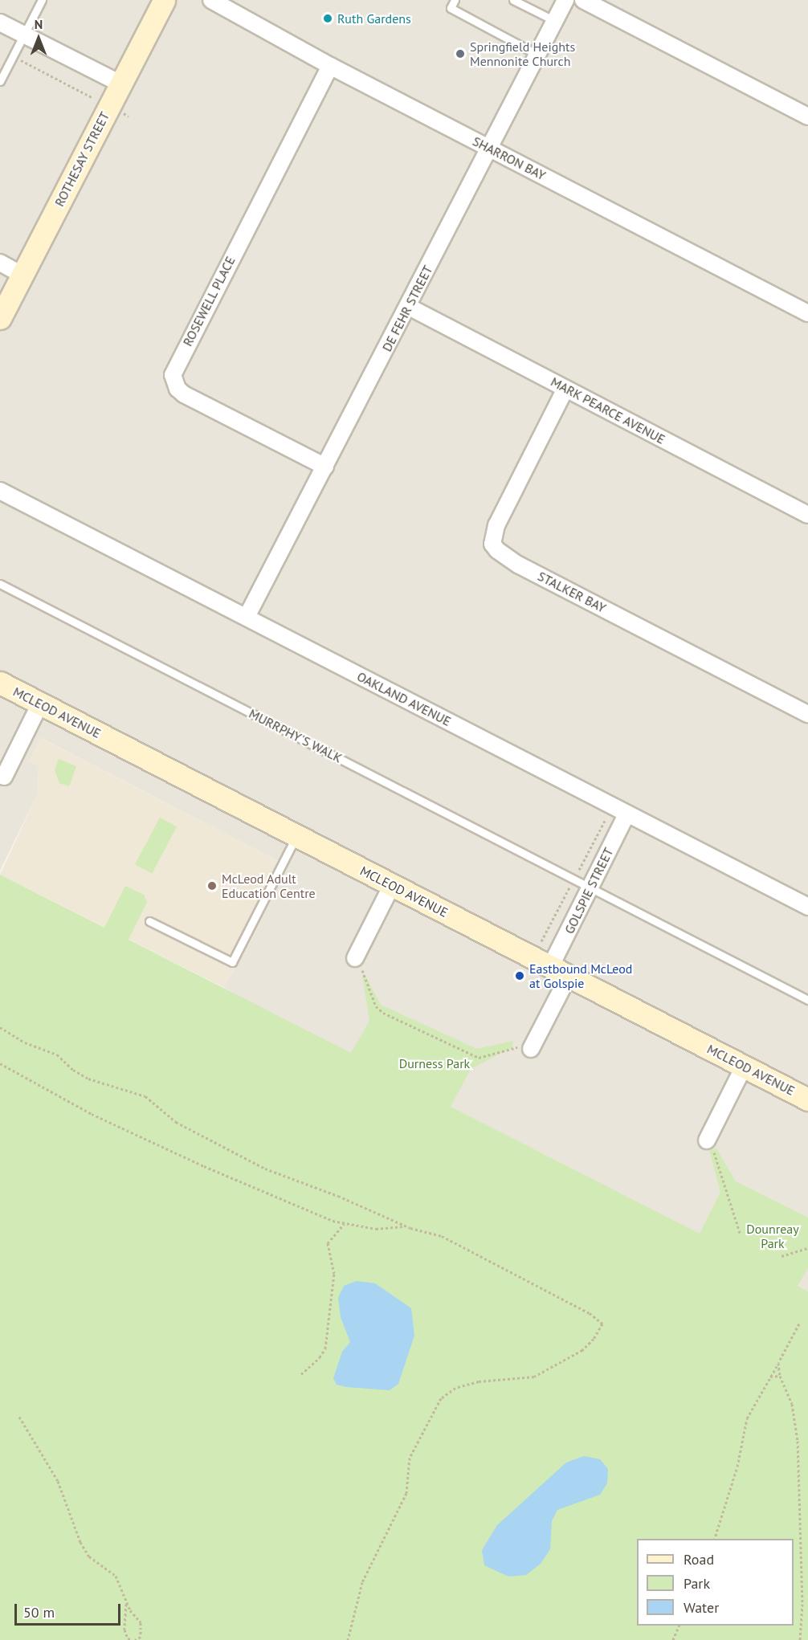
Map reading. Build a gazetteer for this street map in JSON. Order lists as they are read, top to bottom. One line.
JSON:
{"streets":{"street":["SHARRON BAY","ROTHESAY STREET","ROSEWELL PLACE","DE FEHR STREET","MARK PEARCE AVENUE","STALKER BAY","OAKLAND AVENUE","MCLEOD AVENUE","GOLSPIE STREET"],"lane":["MURRPHY'S WALK"]},"crossings":[["SHARRON BAY","ROSEWELL PLACE"],["SHARRON BAY","DE FEHR STREET"],["ROSEWELL PLACE","DE FEHR STREET"],["DE FEHR STREET","MARK PEARCE AVENUE"],["DE FEHR STREET","OAKLAND AVENUE"],["MARK PEARCE AVENUE","STALKER BAY"],["OAKLAND AVENUE","GOLSPIE STREET"],["MCLEOD AVENUE","GOLSPIE STREET"],["MURRPHY'S WALK","GOLSPIE STREET"]],"parks":["Durness Park","Dounreay Park"],"places":["Ruth Gardens","Springfield Heights Mennonite Church","McLeod Adult Education Centre","Eastbound McLeod at Golspie"],"legend":["Road","Park","Water"],"scale_bar":"50 m","north":"top"}
